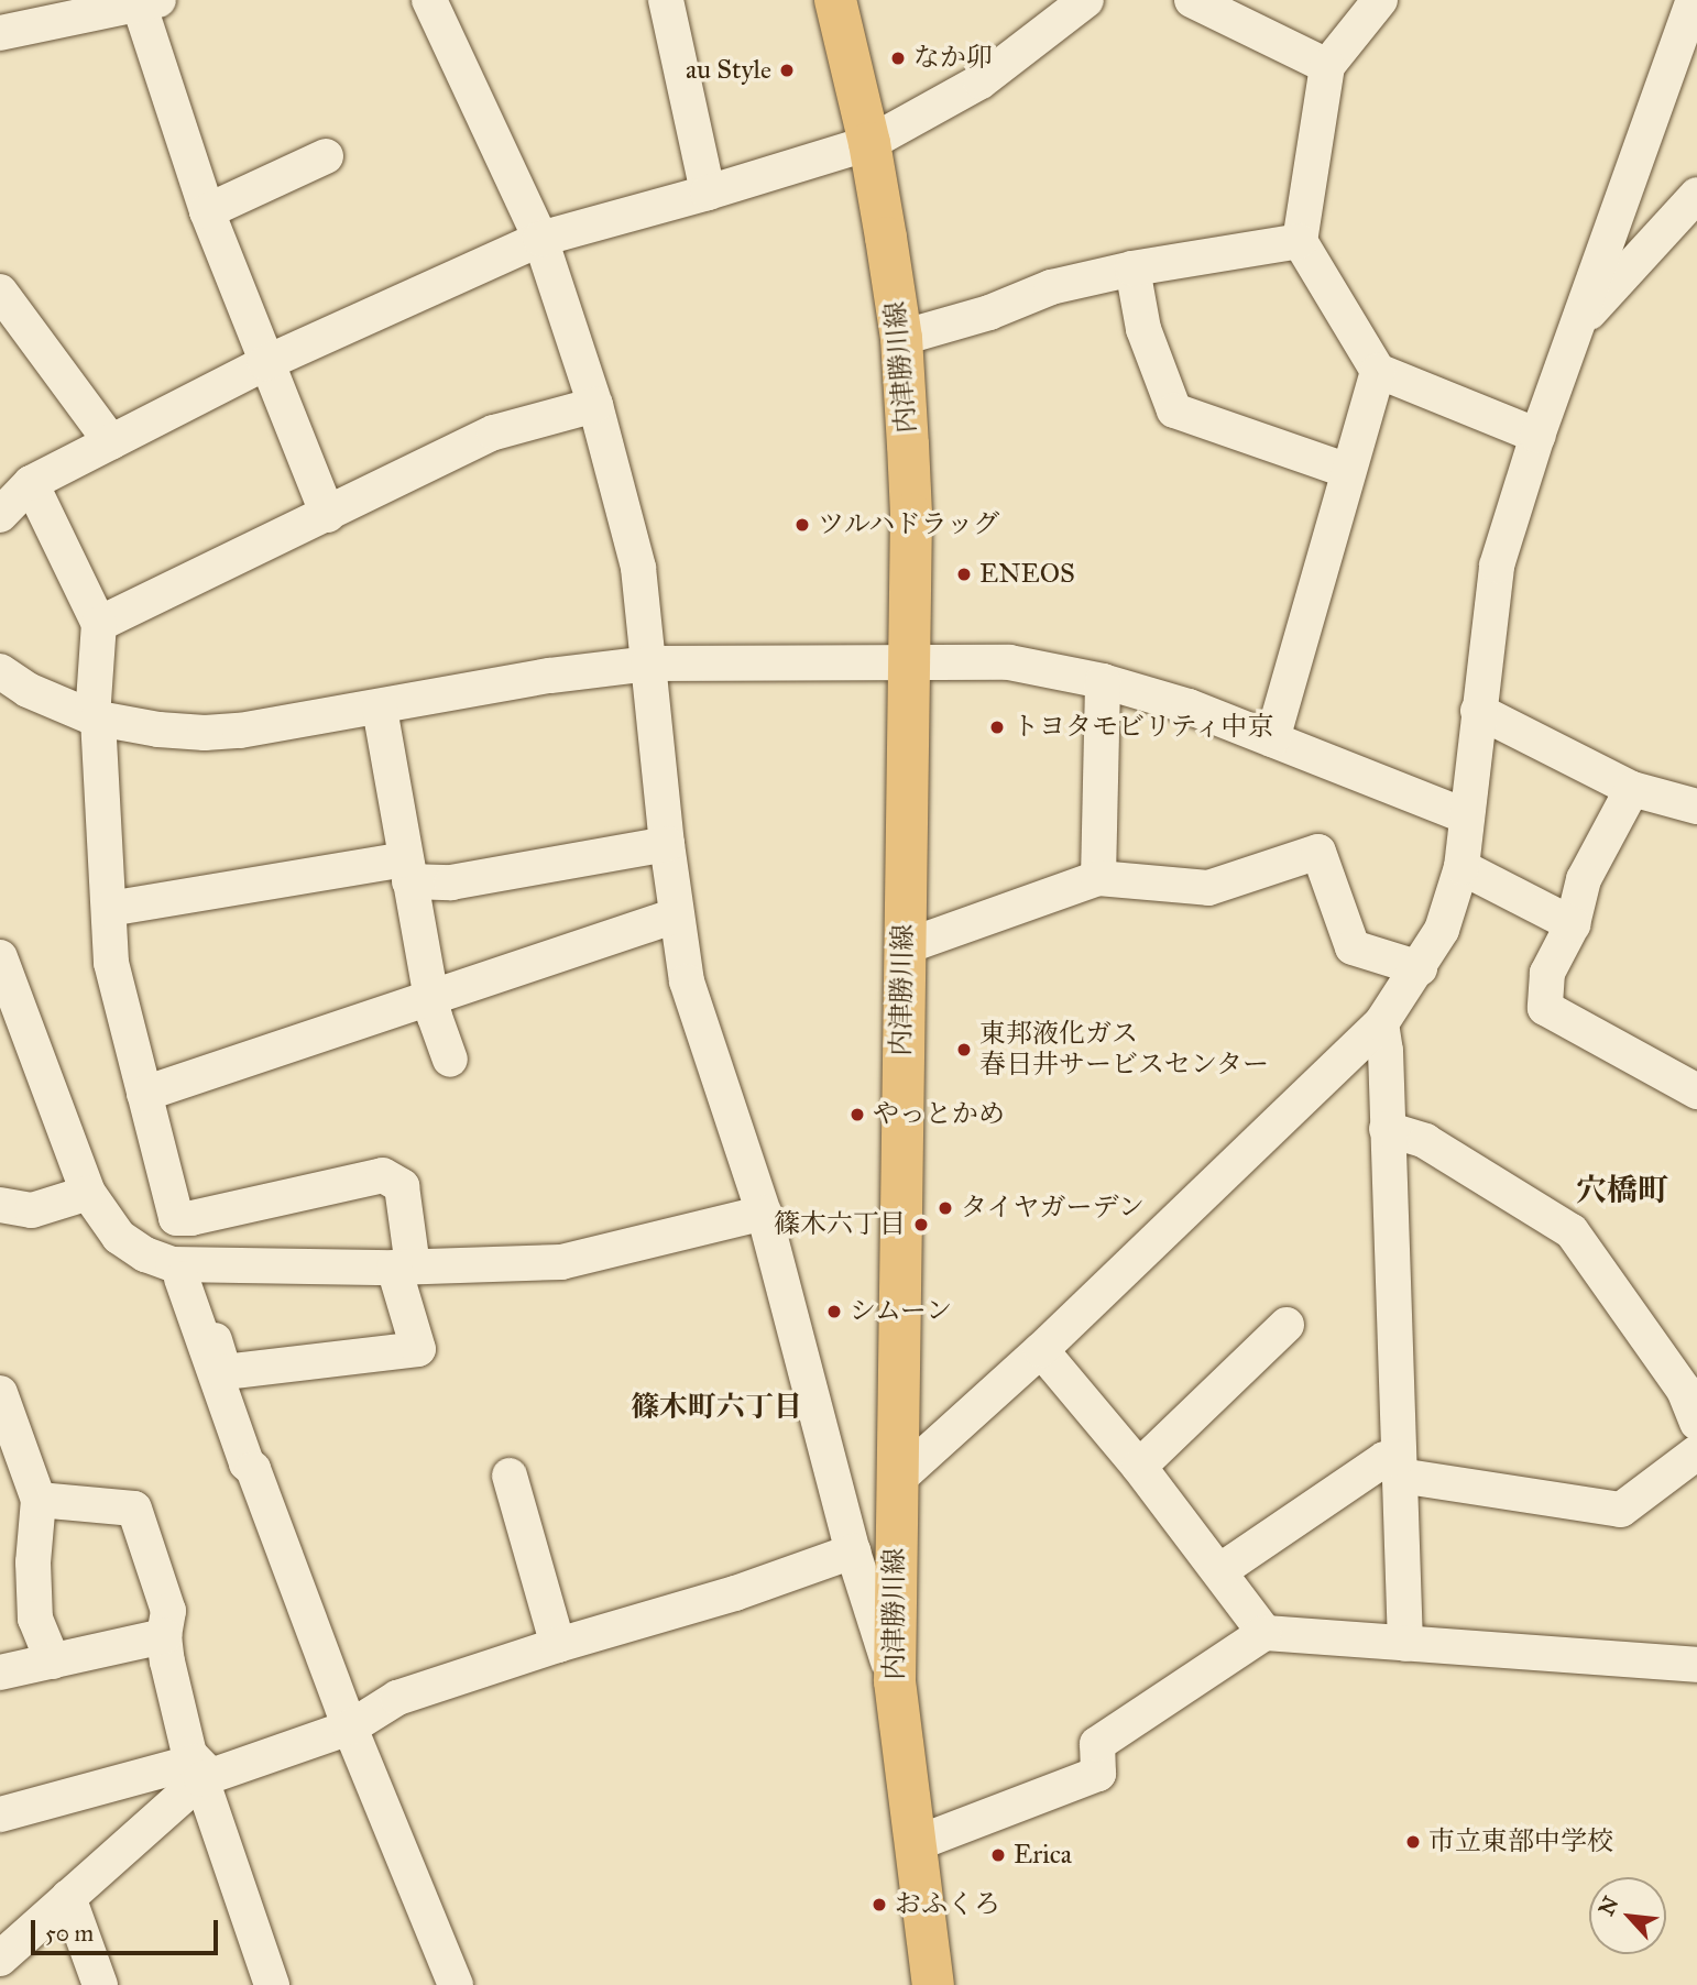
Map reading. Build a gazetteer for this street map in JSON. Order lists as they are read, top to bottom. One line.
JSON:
{"streets":{"main road":["内津勝川線"]},"districts":["穴橋町","篠木町六丁目"],"places":["なか卯","au Style","ツルハドラッグ","ENEOS","トヨタモビリティ中京","東邦液化ガス 春日井サービスセンター","やっとかめ","タイヤガーデン","篠木六丁目","シムーン","市立東部中学校","Erica","おふくろ"],"scale_bar":"50 m","north":"top left"}
